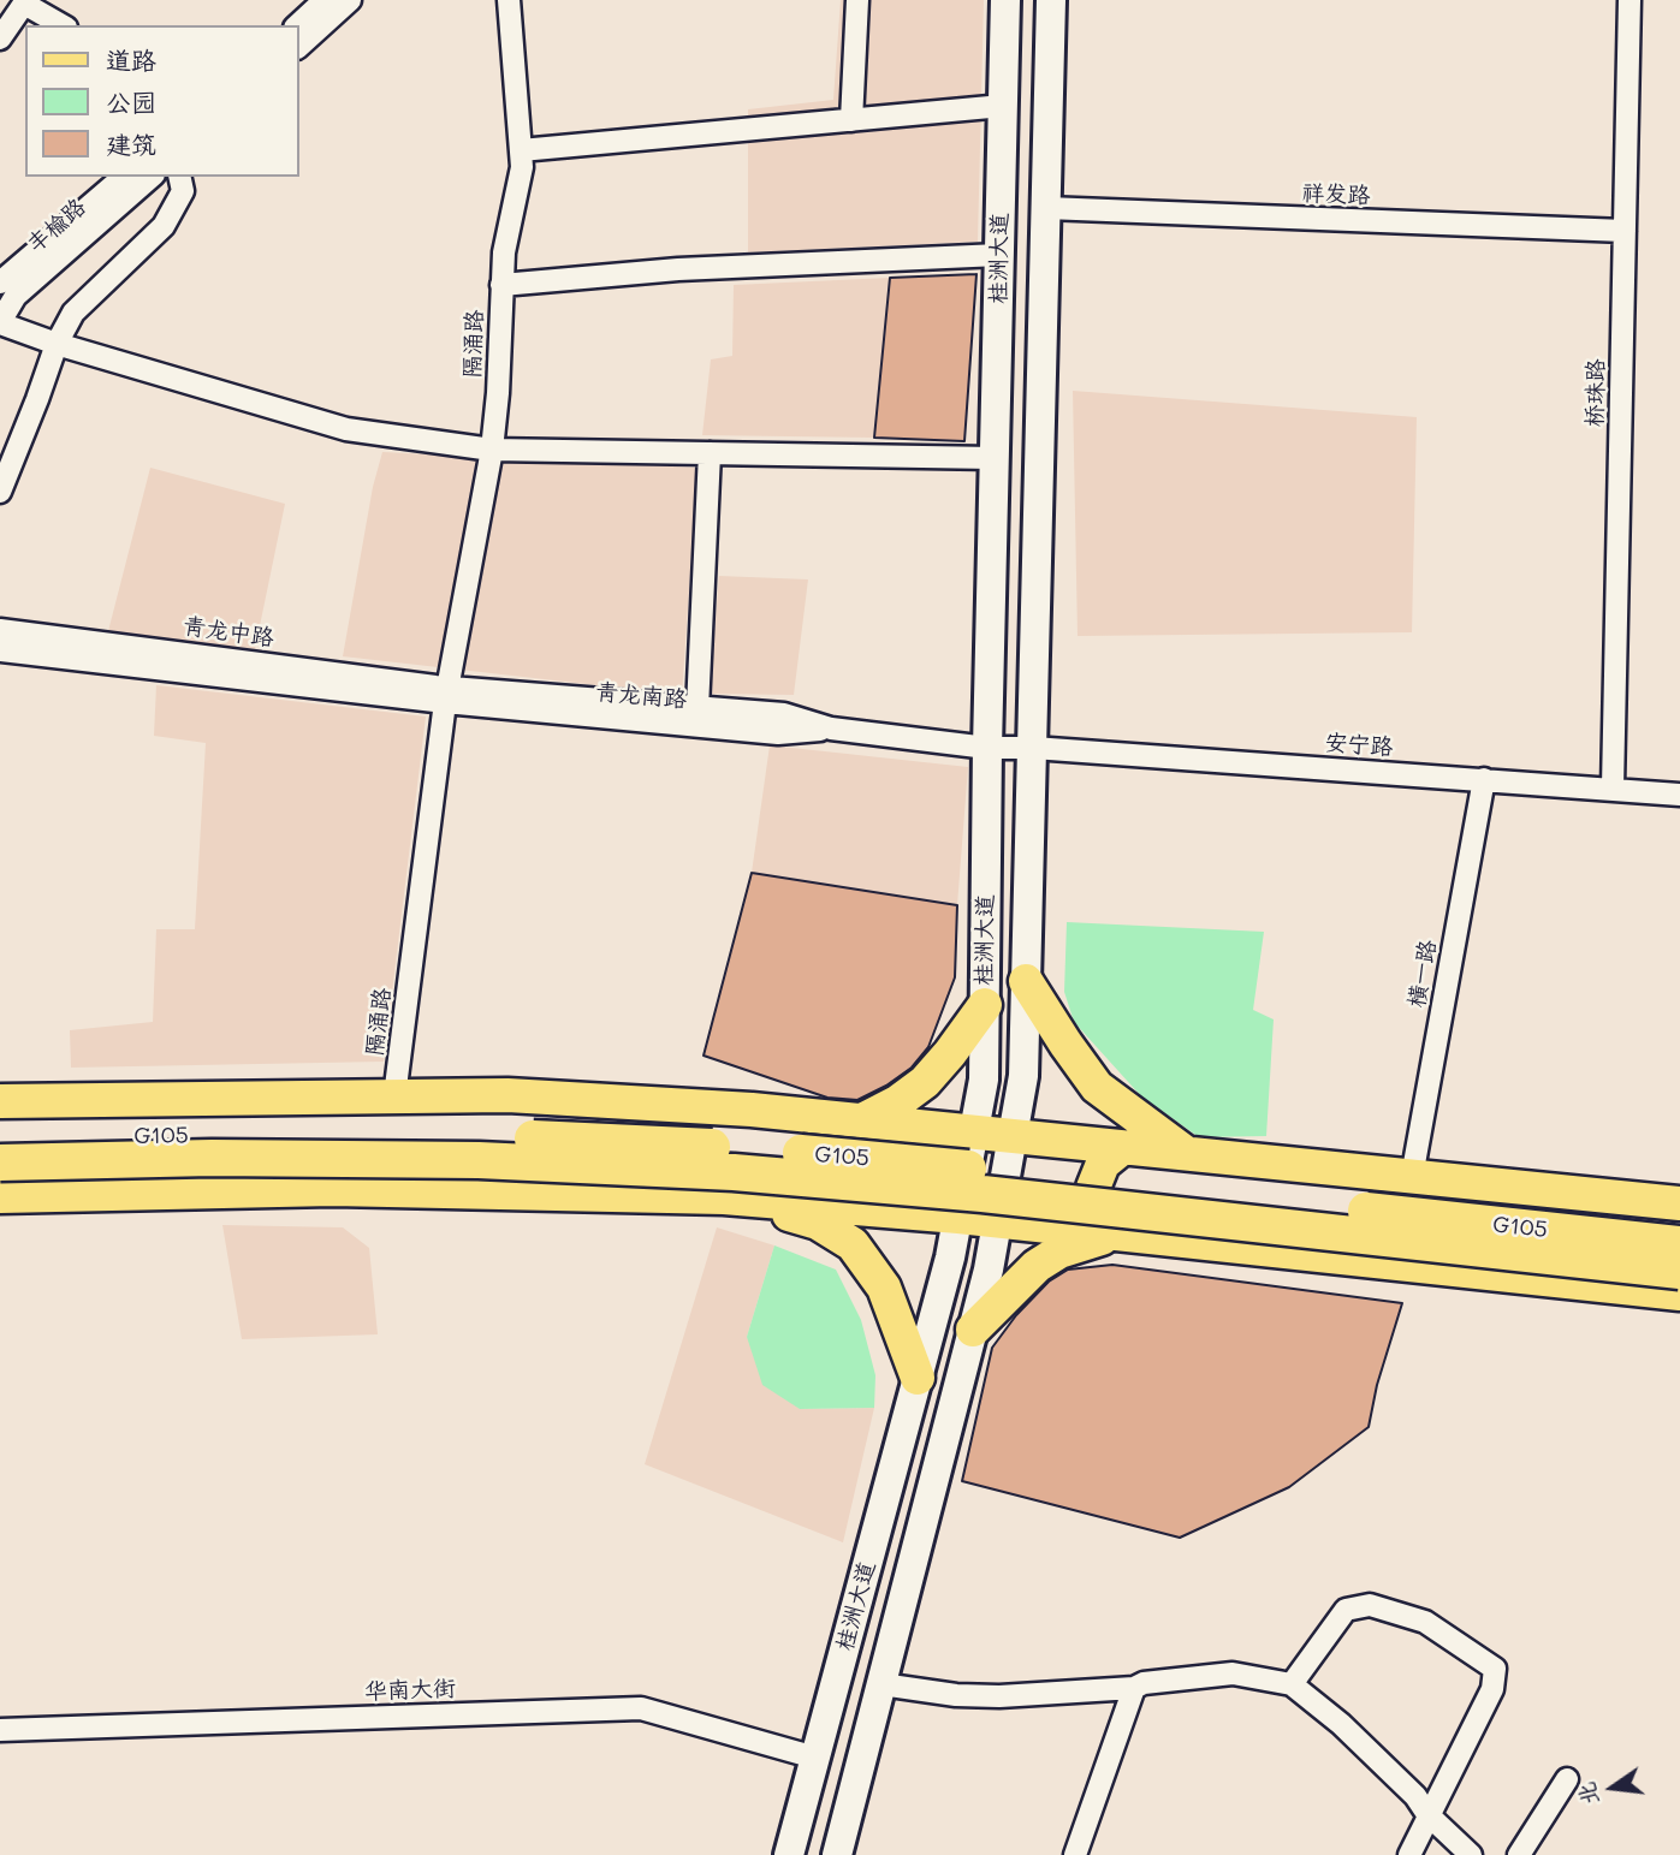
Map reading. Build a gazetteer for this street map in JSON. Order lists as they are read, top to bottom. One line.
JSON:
{"streets":{"highway":["G105"],"main road":["桂洲大道"],"street":["祥发路","丰榆路","隔涌路","桥珠路","青龙中路","青龙南路","安宁路","横一路","华南大街"]},"crossings":[["祥发路","桂洲大道"],["祥发路","桥珠路"],["桂洲大道","青龙南路"],["桂洲大道","安宁路"],["桂洲大道","华南大街"],["隔涌路","青龙中路"],["隔涌路","青龙南路"],["桥珠路","安宁路"],["青龙中路","青龙南路"],["青龙南路","安宁路"],["安宁路","横一路"]],"legend":["道路","公园","建筑"],"north":"left"}
